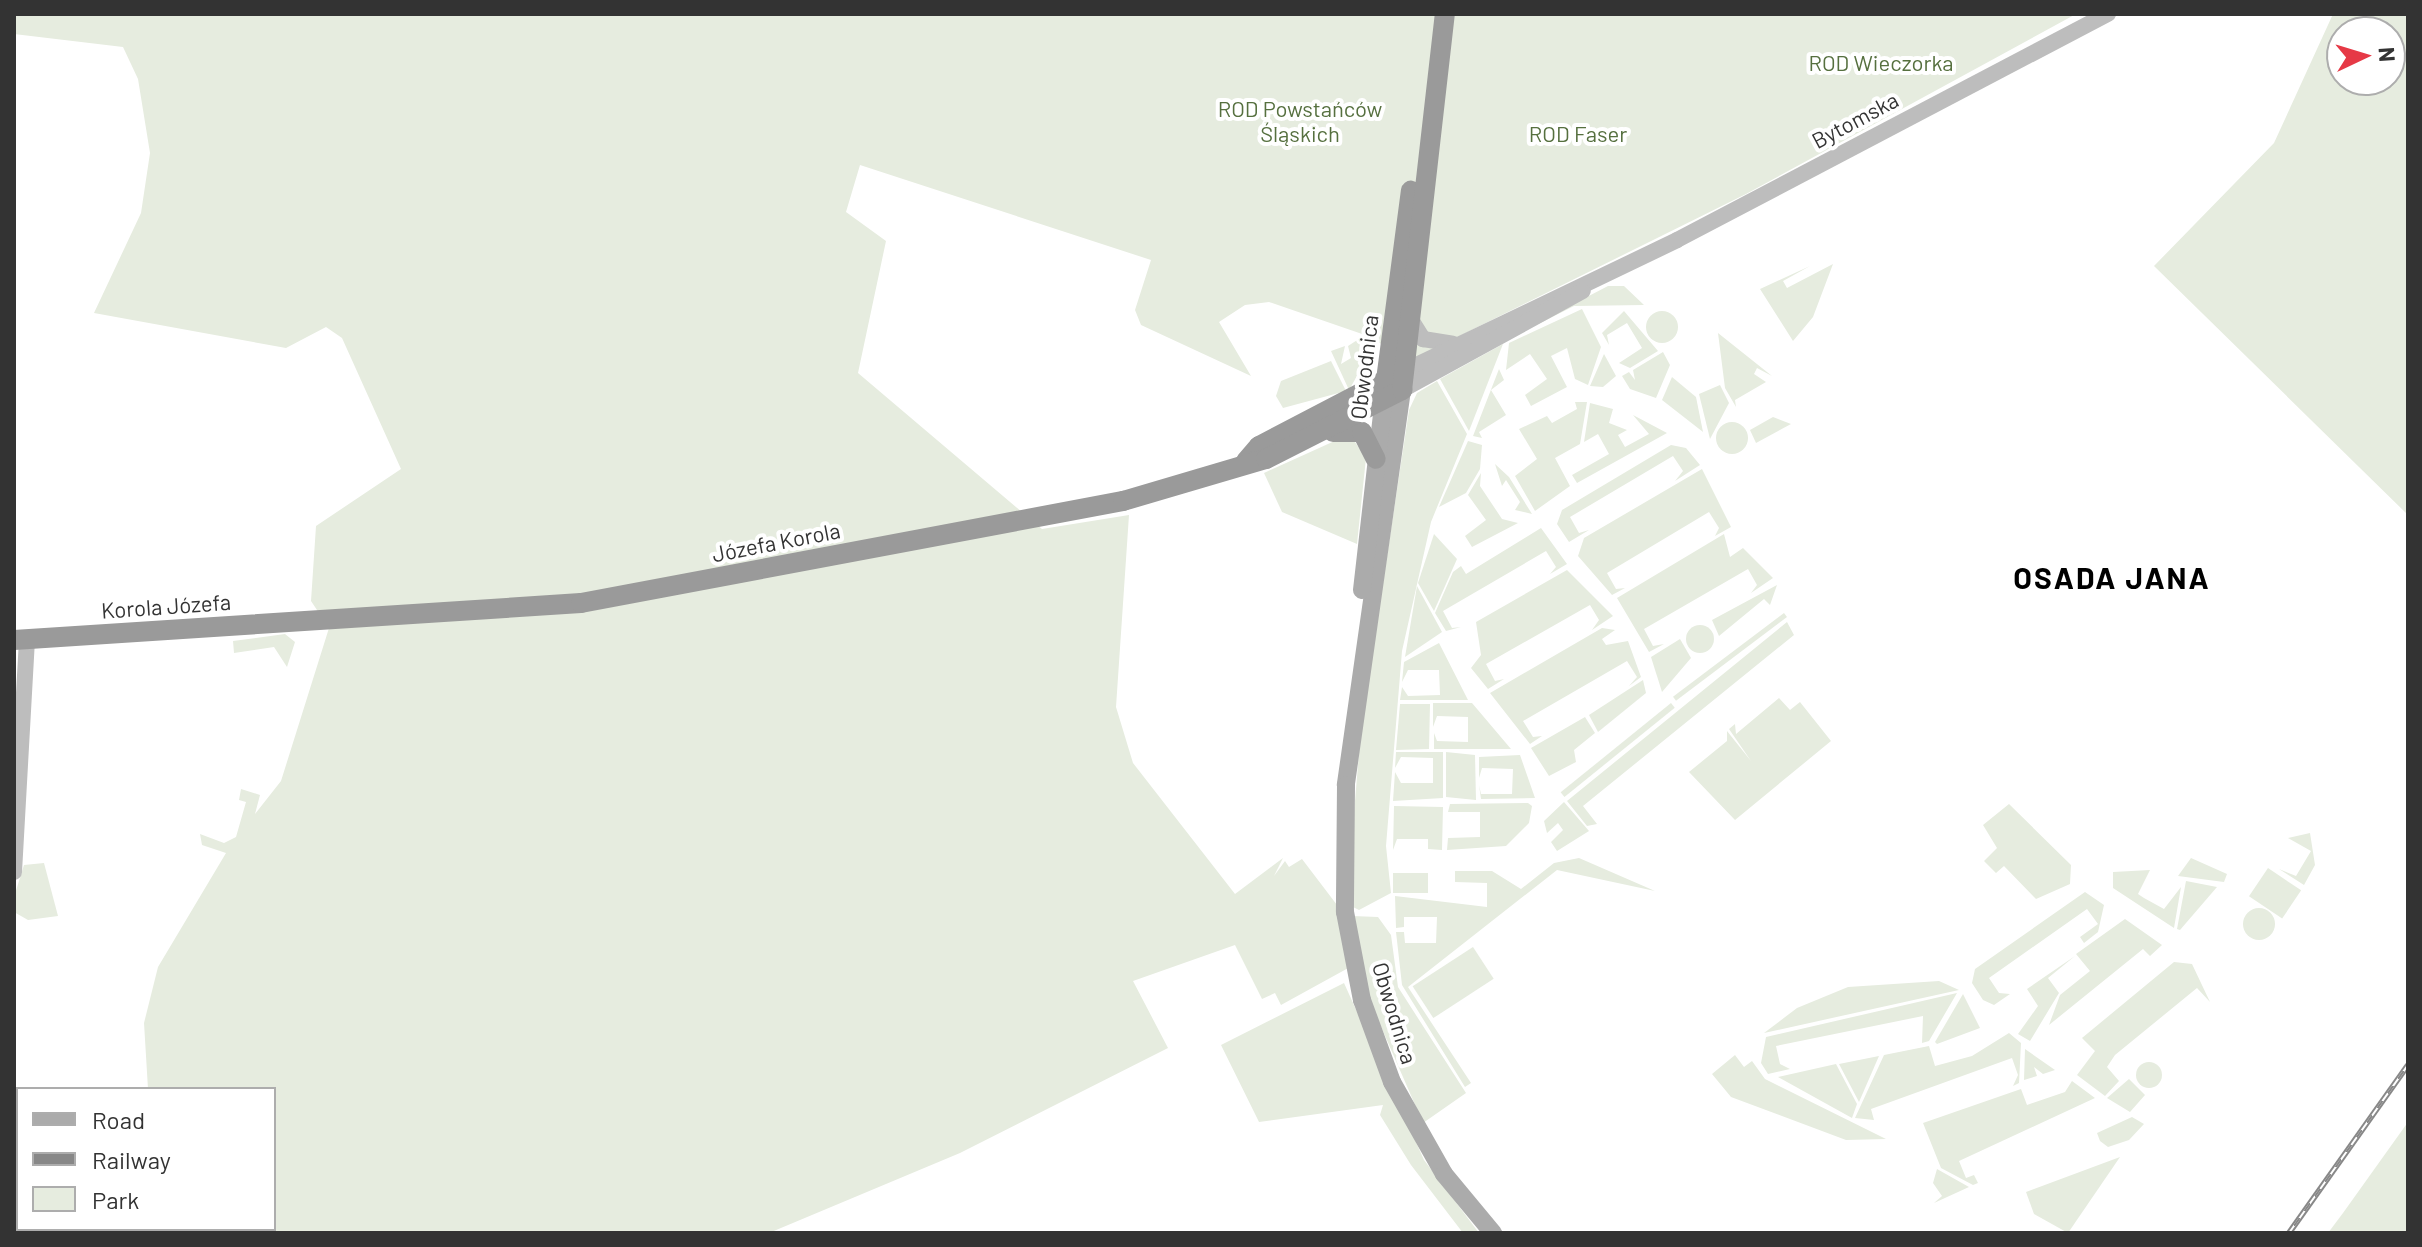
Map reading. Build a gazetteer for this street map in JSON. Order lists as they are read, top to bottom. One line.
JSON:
{"streets":{"highway":["Obwodnica","Józefa Korola","Korola Józefa"],"street":["Bytomska"]},"crossings":[["Bytomska","Obwodnica"],["Bytomska","Józefa Korola"],["Obwodnica","Józefa Korola"],["Józefa Korola","Korola Józefa"]],"districts":["OSADA JANA"],"parks":["ROD Wieczorka","ROD Powstańców Śląskich","ROD Faser"],"legend":["Road","Railway","Park"],"north":"right"}
